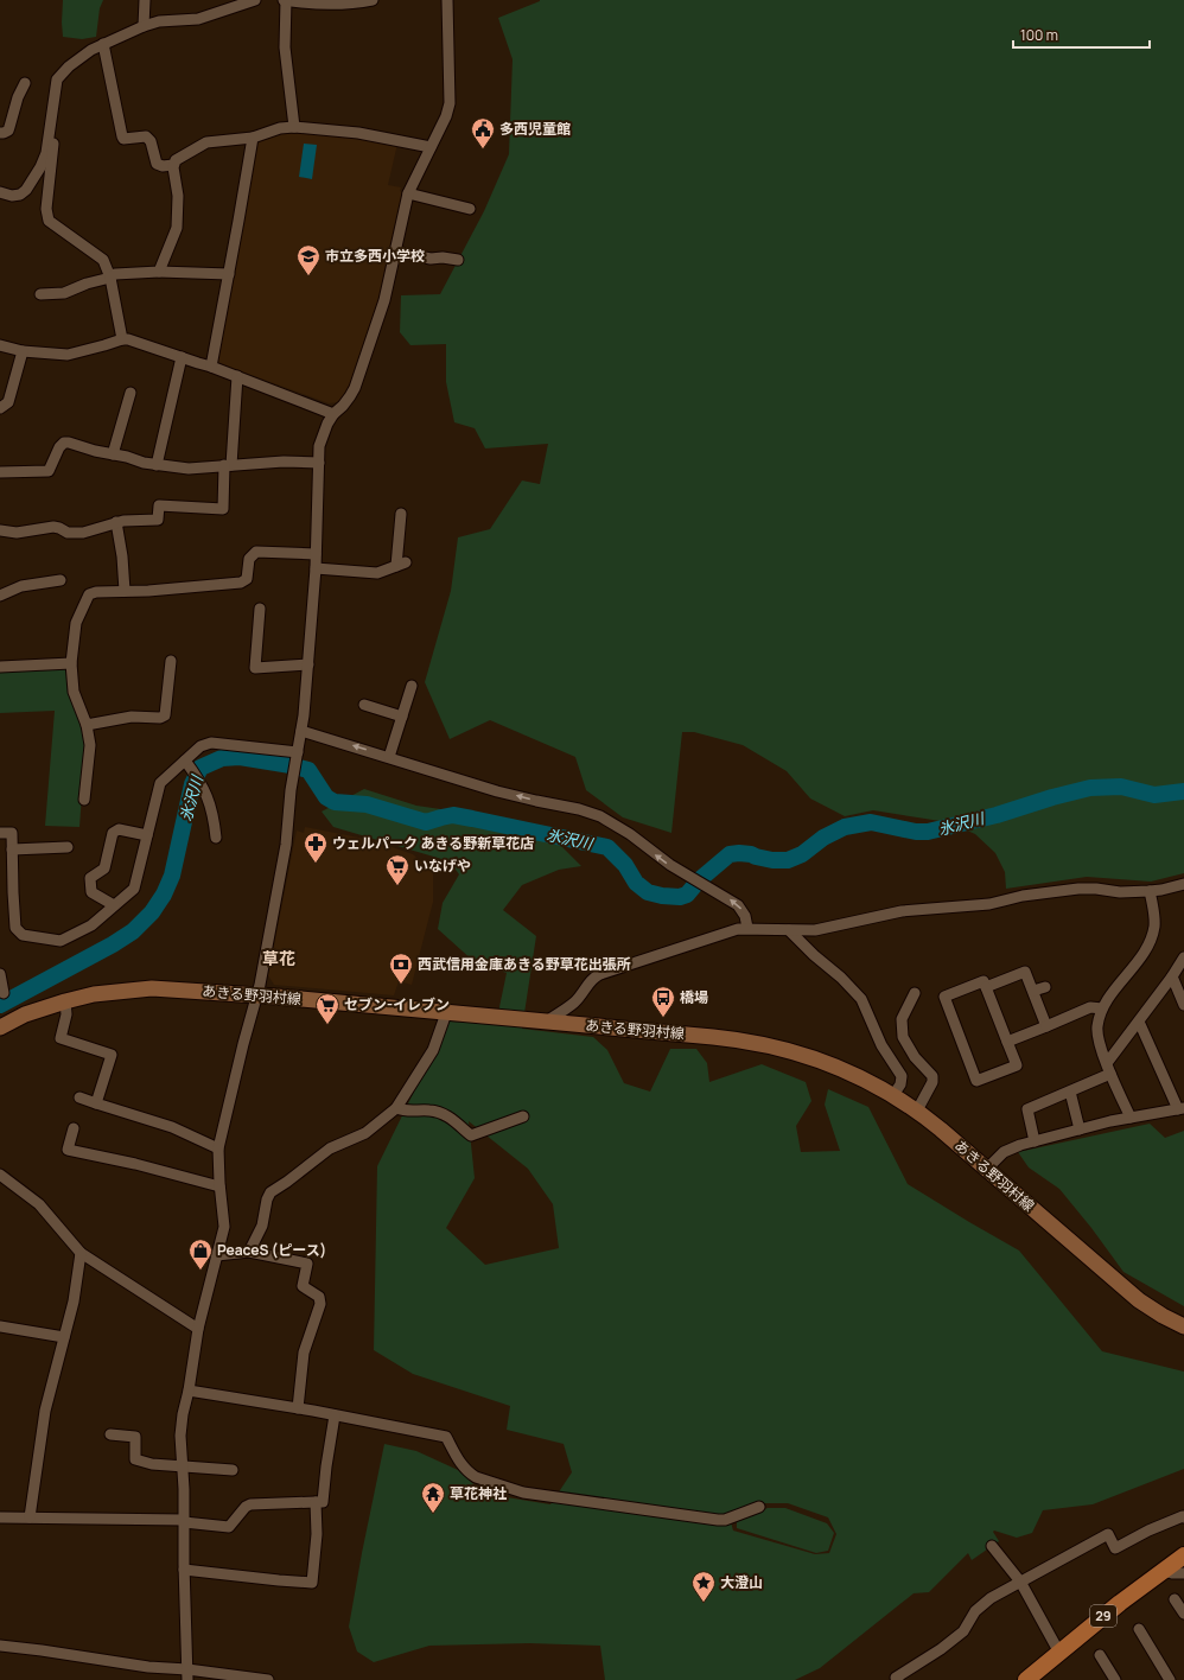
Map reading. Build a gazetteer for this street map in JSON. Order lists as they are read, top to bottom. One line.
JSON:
{"streets":{"main road":["あきる野羽村線","29"]},"districts":["草花"],"water":["氷沢川"],"places":{"public building":["多西児童館"],"school or university":["市立多西小学校"],"pharmacy":["ウェルパーク あきる野新草花店"],"supermarket":["いなげや","セブン-イレブン"],"bank":["西武信用金庫あきる野草花出張所"],"bus stop":["橋場"],"shop":["PeaceS (ピース)"],"temple":["草花神社"],"place":["大澄山"]},"scale_bar":"100 m"}
